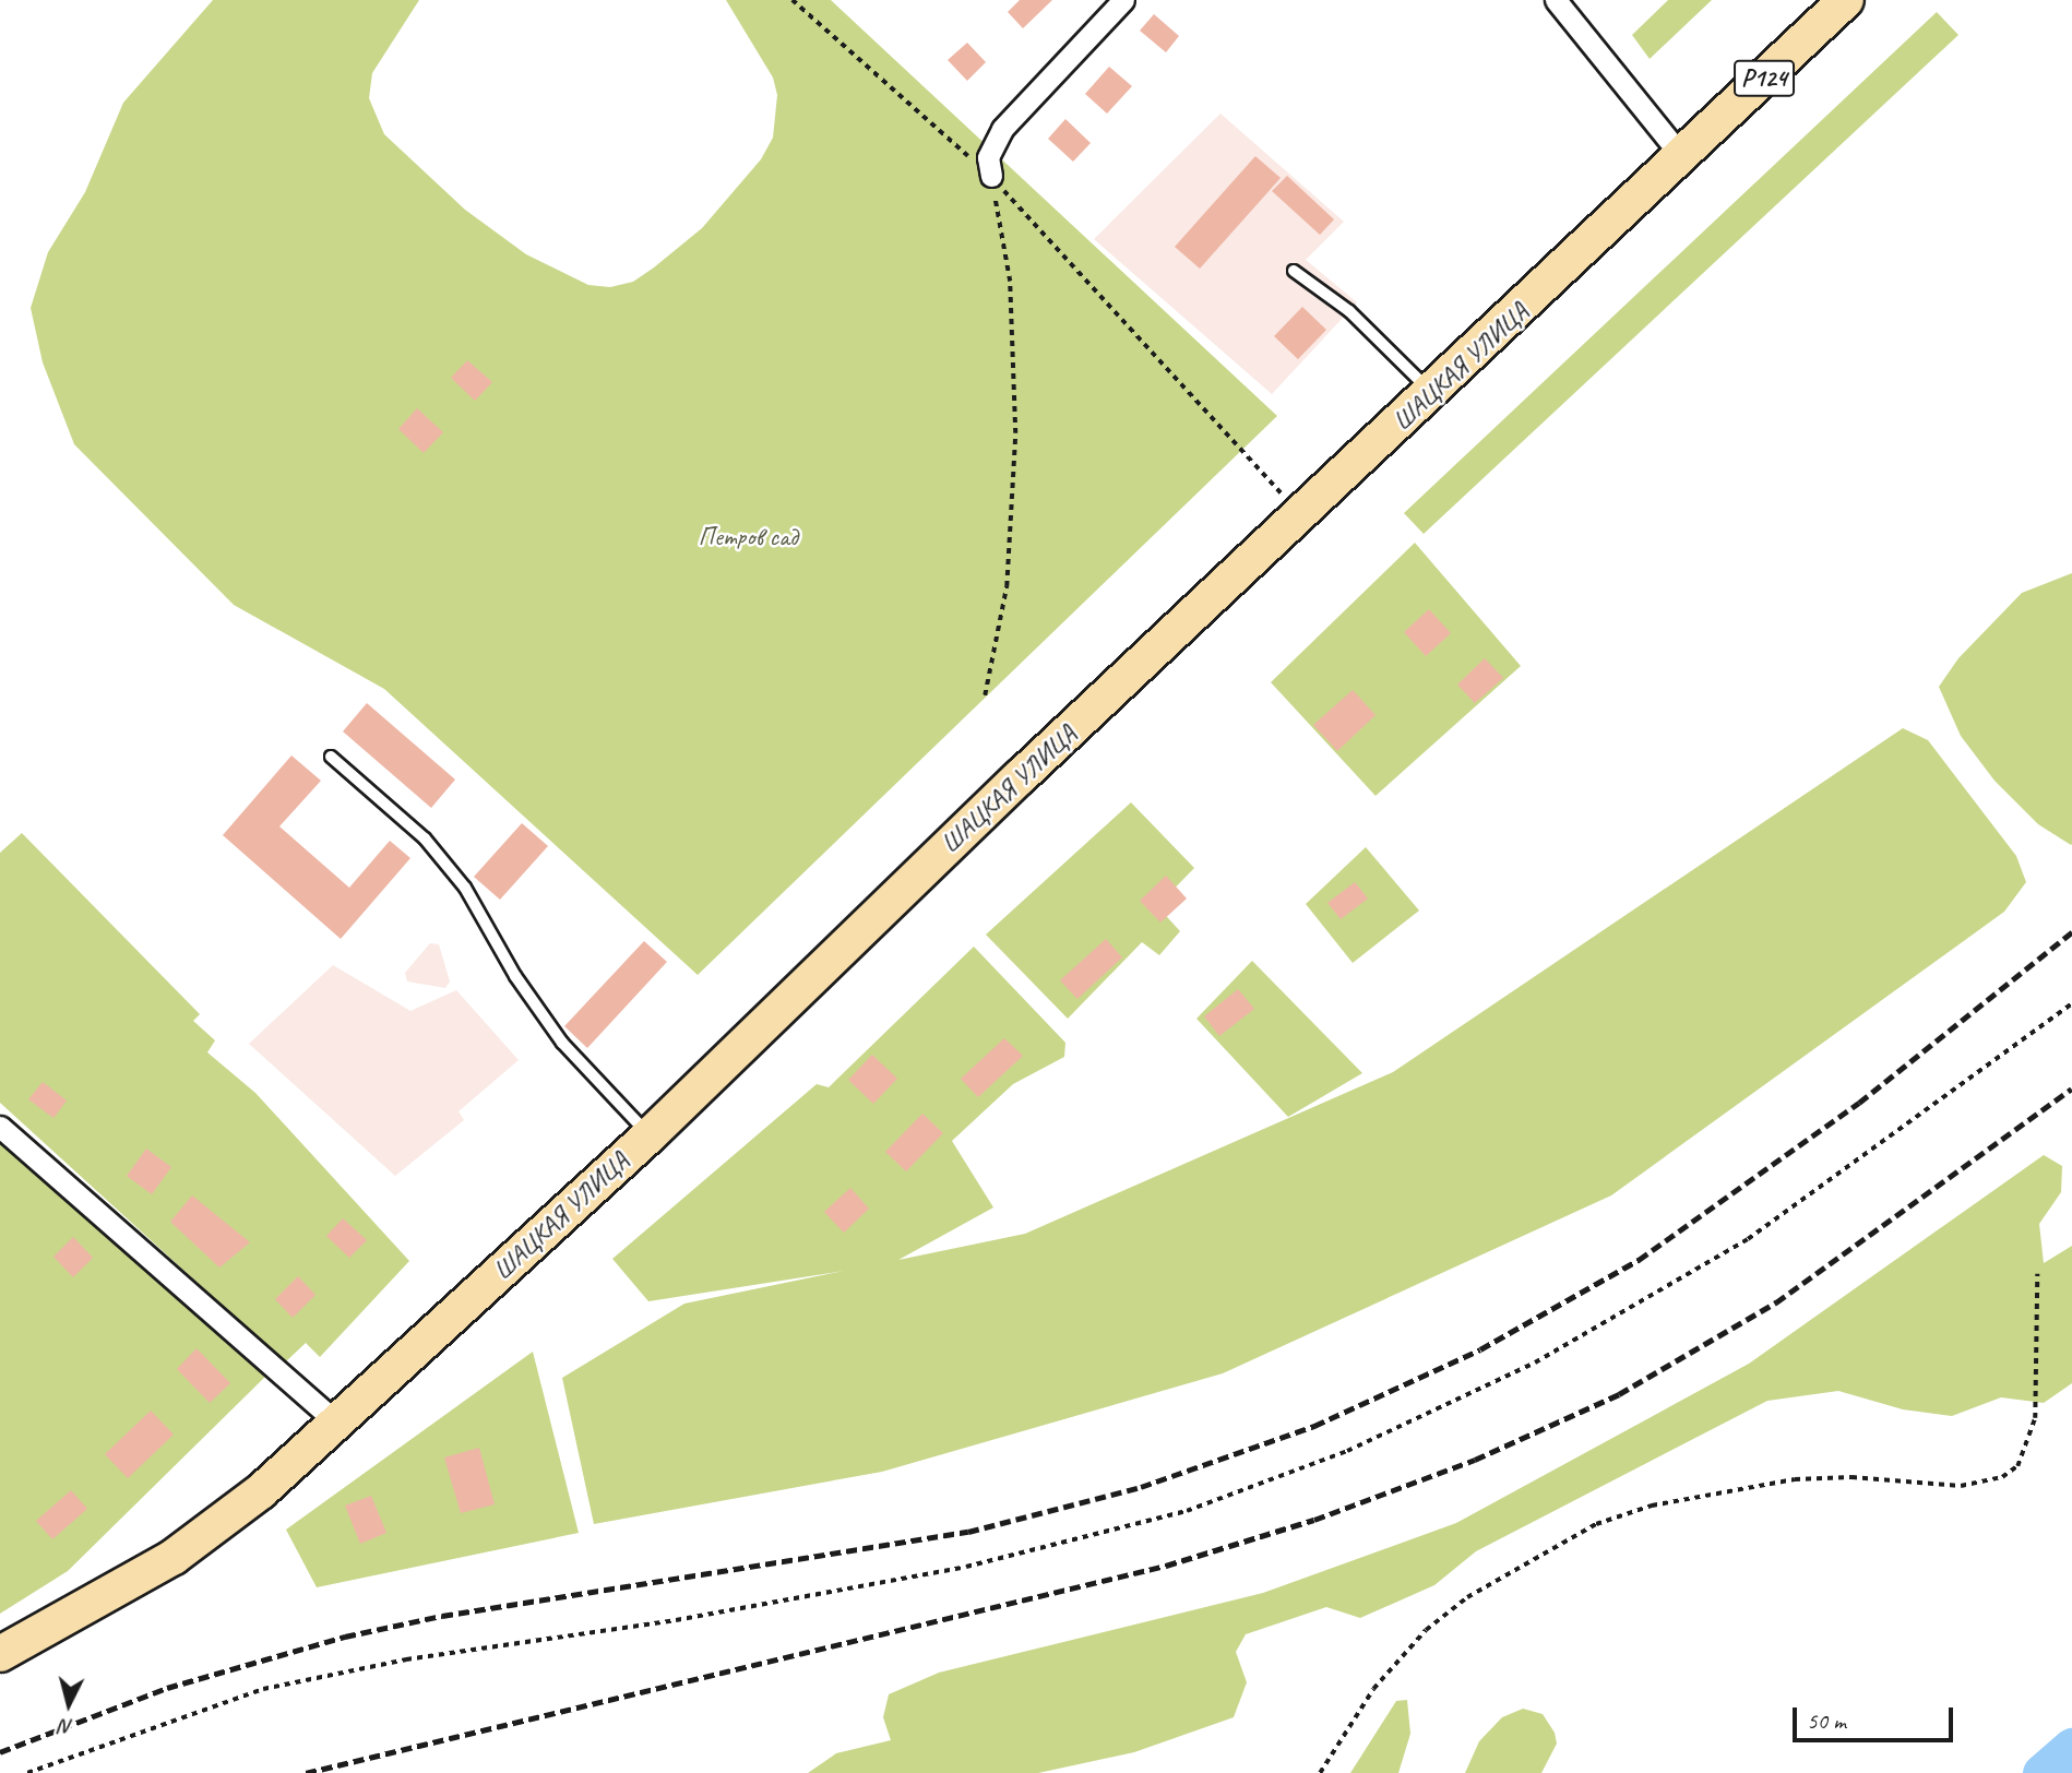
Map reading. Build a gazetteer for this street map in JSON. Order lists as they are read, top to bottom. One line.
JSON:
{"streets":{"main road":["Р124","ШАЦКАЯ УЛИЦА"]},"crossings":[["Р124","ШАЦКАЯ УЛИЦА"]],"parks":["Петров сад"],"scale_bar":"50 m","north":"bottom"}
